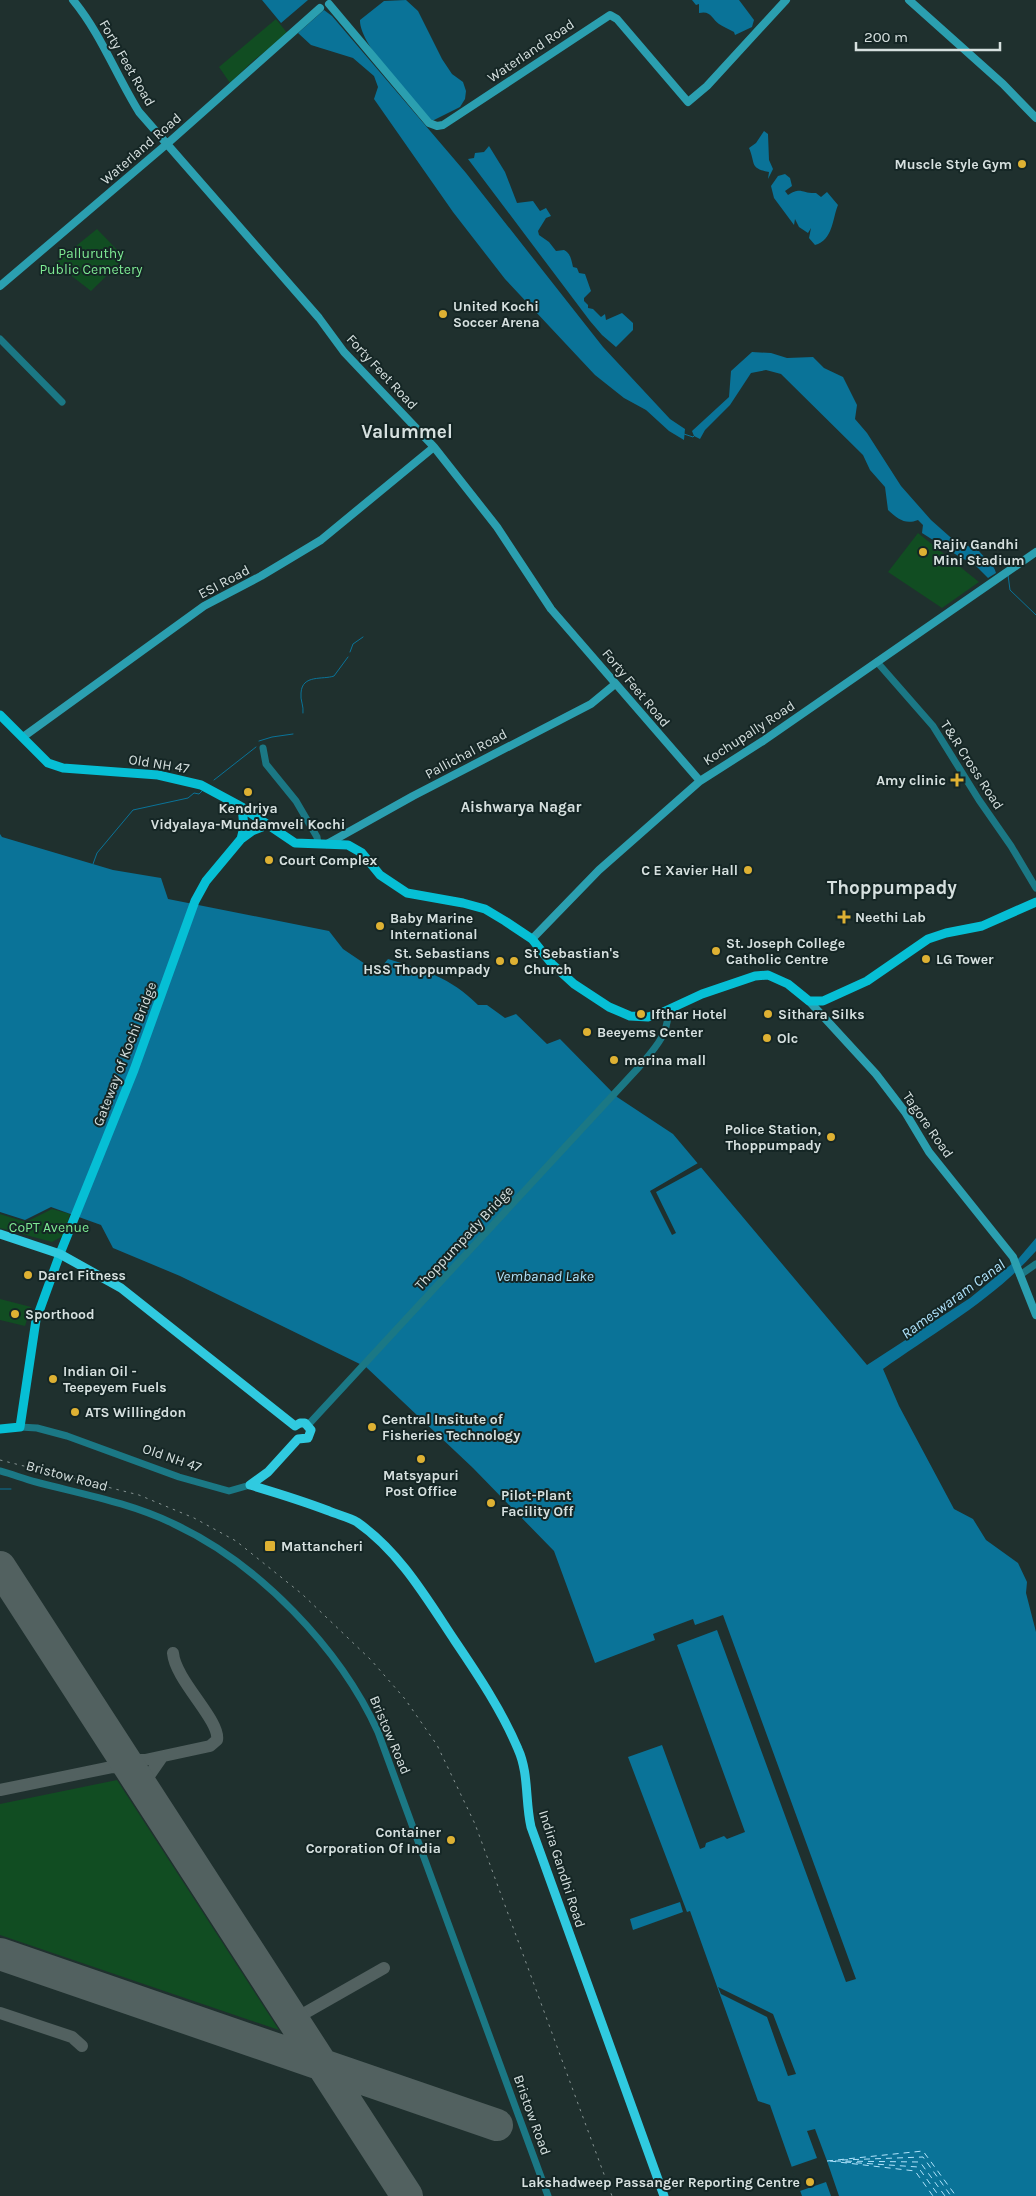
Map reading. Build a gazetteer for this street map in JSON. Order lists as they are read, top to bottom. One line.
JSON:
{"streets":{"highway":["Old NH 47","Indira Gandhi Road"],"main road":["Waterland Road","Forty Feet Road","ESI Road","Kochupally Road","Pallichal Road","Gateway of Kochi Bridge","Tagore Road"],"street":["T&R Cross Road","Thoppumpady Bridge","Bristow Road"]},"crossings":[["Waterland Road","Forty Feet Road"],["Forty Feet Road","ESI Road"],["Forty Feet Road","Kochupally Road"],["Forty Feet Road","Pallichal Road"],["ESI Road","Old NH 47"],["Kochupally Road","Old NH 47"],["Kochupally Road","T&R Cross Road"],["Pallichal Road","Old NH 47"],["Old NH 47","Tagore Road"],["Old NH 47","Thoppumpady Bridge"],["Old NH 47","Indira Gandhi Road"]],"districts":["Valummel","Aishwarya Nagar","Thoppumpady"],"water":["Vembanad Lake","Rameswaram Canal"],"parks":["Palluruthy Public Cemetery","CoPT Avenue"],"places":{"other":["Muscle Style Gym","United Kochi Soccer Arena","Rajiv Gandhi Mini Stadium","Kendriya Vidyalaya-Mundamveli Kochi","Court Complex","C E Xavier Hall","Baby Marine International","St. Joseph College Catholic Centre","LG Tower","St. Sebastians HSS Thoppumpady","St Sebastian's Church","Ifthar Hotel","Sithara Silks","Beeyems Center","Olc","marina mall","Police Station, Thoppumpady","Darc1 Fitness","Sporthood","Indian Oil - Teepeyem Fuels","ATS Willingdon","Central Insitute of Fisheries Technology","Matsyapuri Post Office","Pilot-Plant Facility Off","Container Corporation Of India","Lakshadweep Passanger Reporting Centre"],"health":["Amy clinic","Neethi Lab"],"transit":["Mattancheri"]},"scale_bar":"200 m"}
